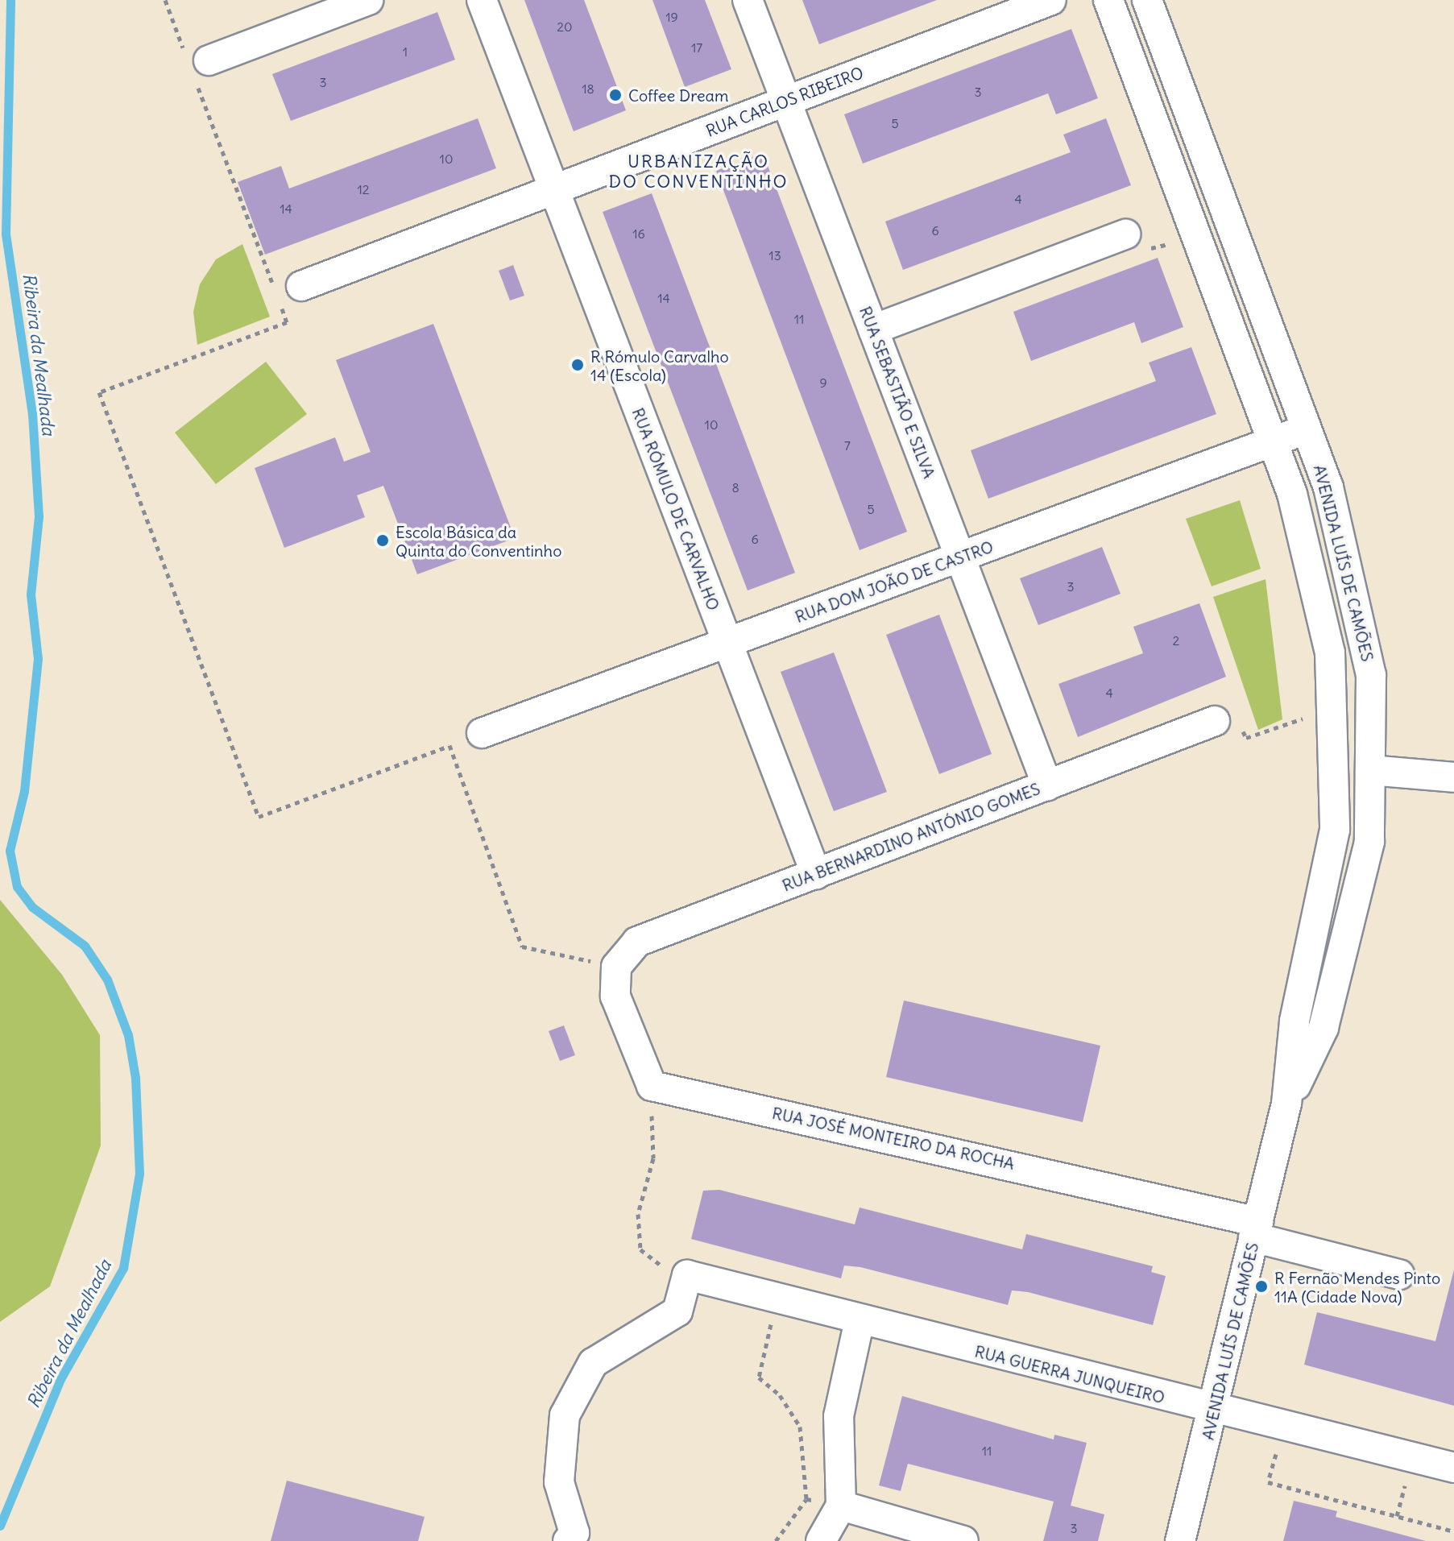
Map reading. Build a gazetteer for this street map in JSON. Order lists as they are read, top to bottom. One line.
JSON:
{"streets":{"street":["RUA CARLOS RIBEIRO","RUA SEBASTIÃO E SILVA","RUA RÓMULO DE CARVALHO","AVENIDA LUÍS DE CAMÕES","RUA DOM JOÃO DE CASTRO","RUA BERNARDINO ANTÓNIO GOMES","RUA JOSÉ MONTEIRO DA ROCHA","RUA GUERRA JUNQUEIRO"]},"crossings":[["RUA CARLOS RIBEIRO","RUA SEBASTIÃO E SILVA"],["RUA CARLOS RIBEIRO","RUA RÓMULO DE CARVALHO"],["RUA SEBASTIÃO E SILVA","RUA DOM JOÃO DE CASTRO"],["RUA SEBASTIÃO E SILVA","RUA BERNARDINO ANTÓNIO GOMES"],["RUA RÓMULO DE CARVALHO","RUA DOM JOÃO DE CASTRO"],["RUA RÓMULO DE CARVALHO","RUA BERNARDINO ANTÓNIO GOMES"],["AVENIDA LUÍS DE CAMÕES","RUA DOM JOÃO DE CASTRO"],["AVENIDA LUÍS DE CAMÕES","RUA JOSÉ MONTEIRO DA ROCHA"],["AVENIDA LUÍS DE CAMÕES","RUA GUERRA JUNQUEIRO"]],"districts":["URBANIZAÇÃO DO CONVENTINHO"],"water":["Ribeira da Mealhada"],"places":["Coffee Dream","R Rómulo Carvalho 14 (Escola)","Escola Básica da Quinta do Conventinho","R Fernão Mendes Pinto 11A (Cidade Nova)"],"house_numbers":["19","20","17","1","3","18","3","5","10","12","4","14","6","16","13","14","11","9","10","7","8","5","6","3","2","4","11","3"]}
